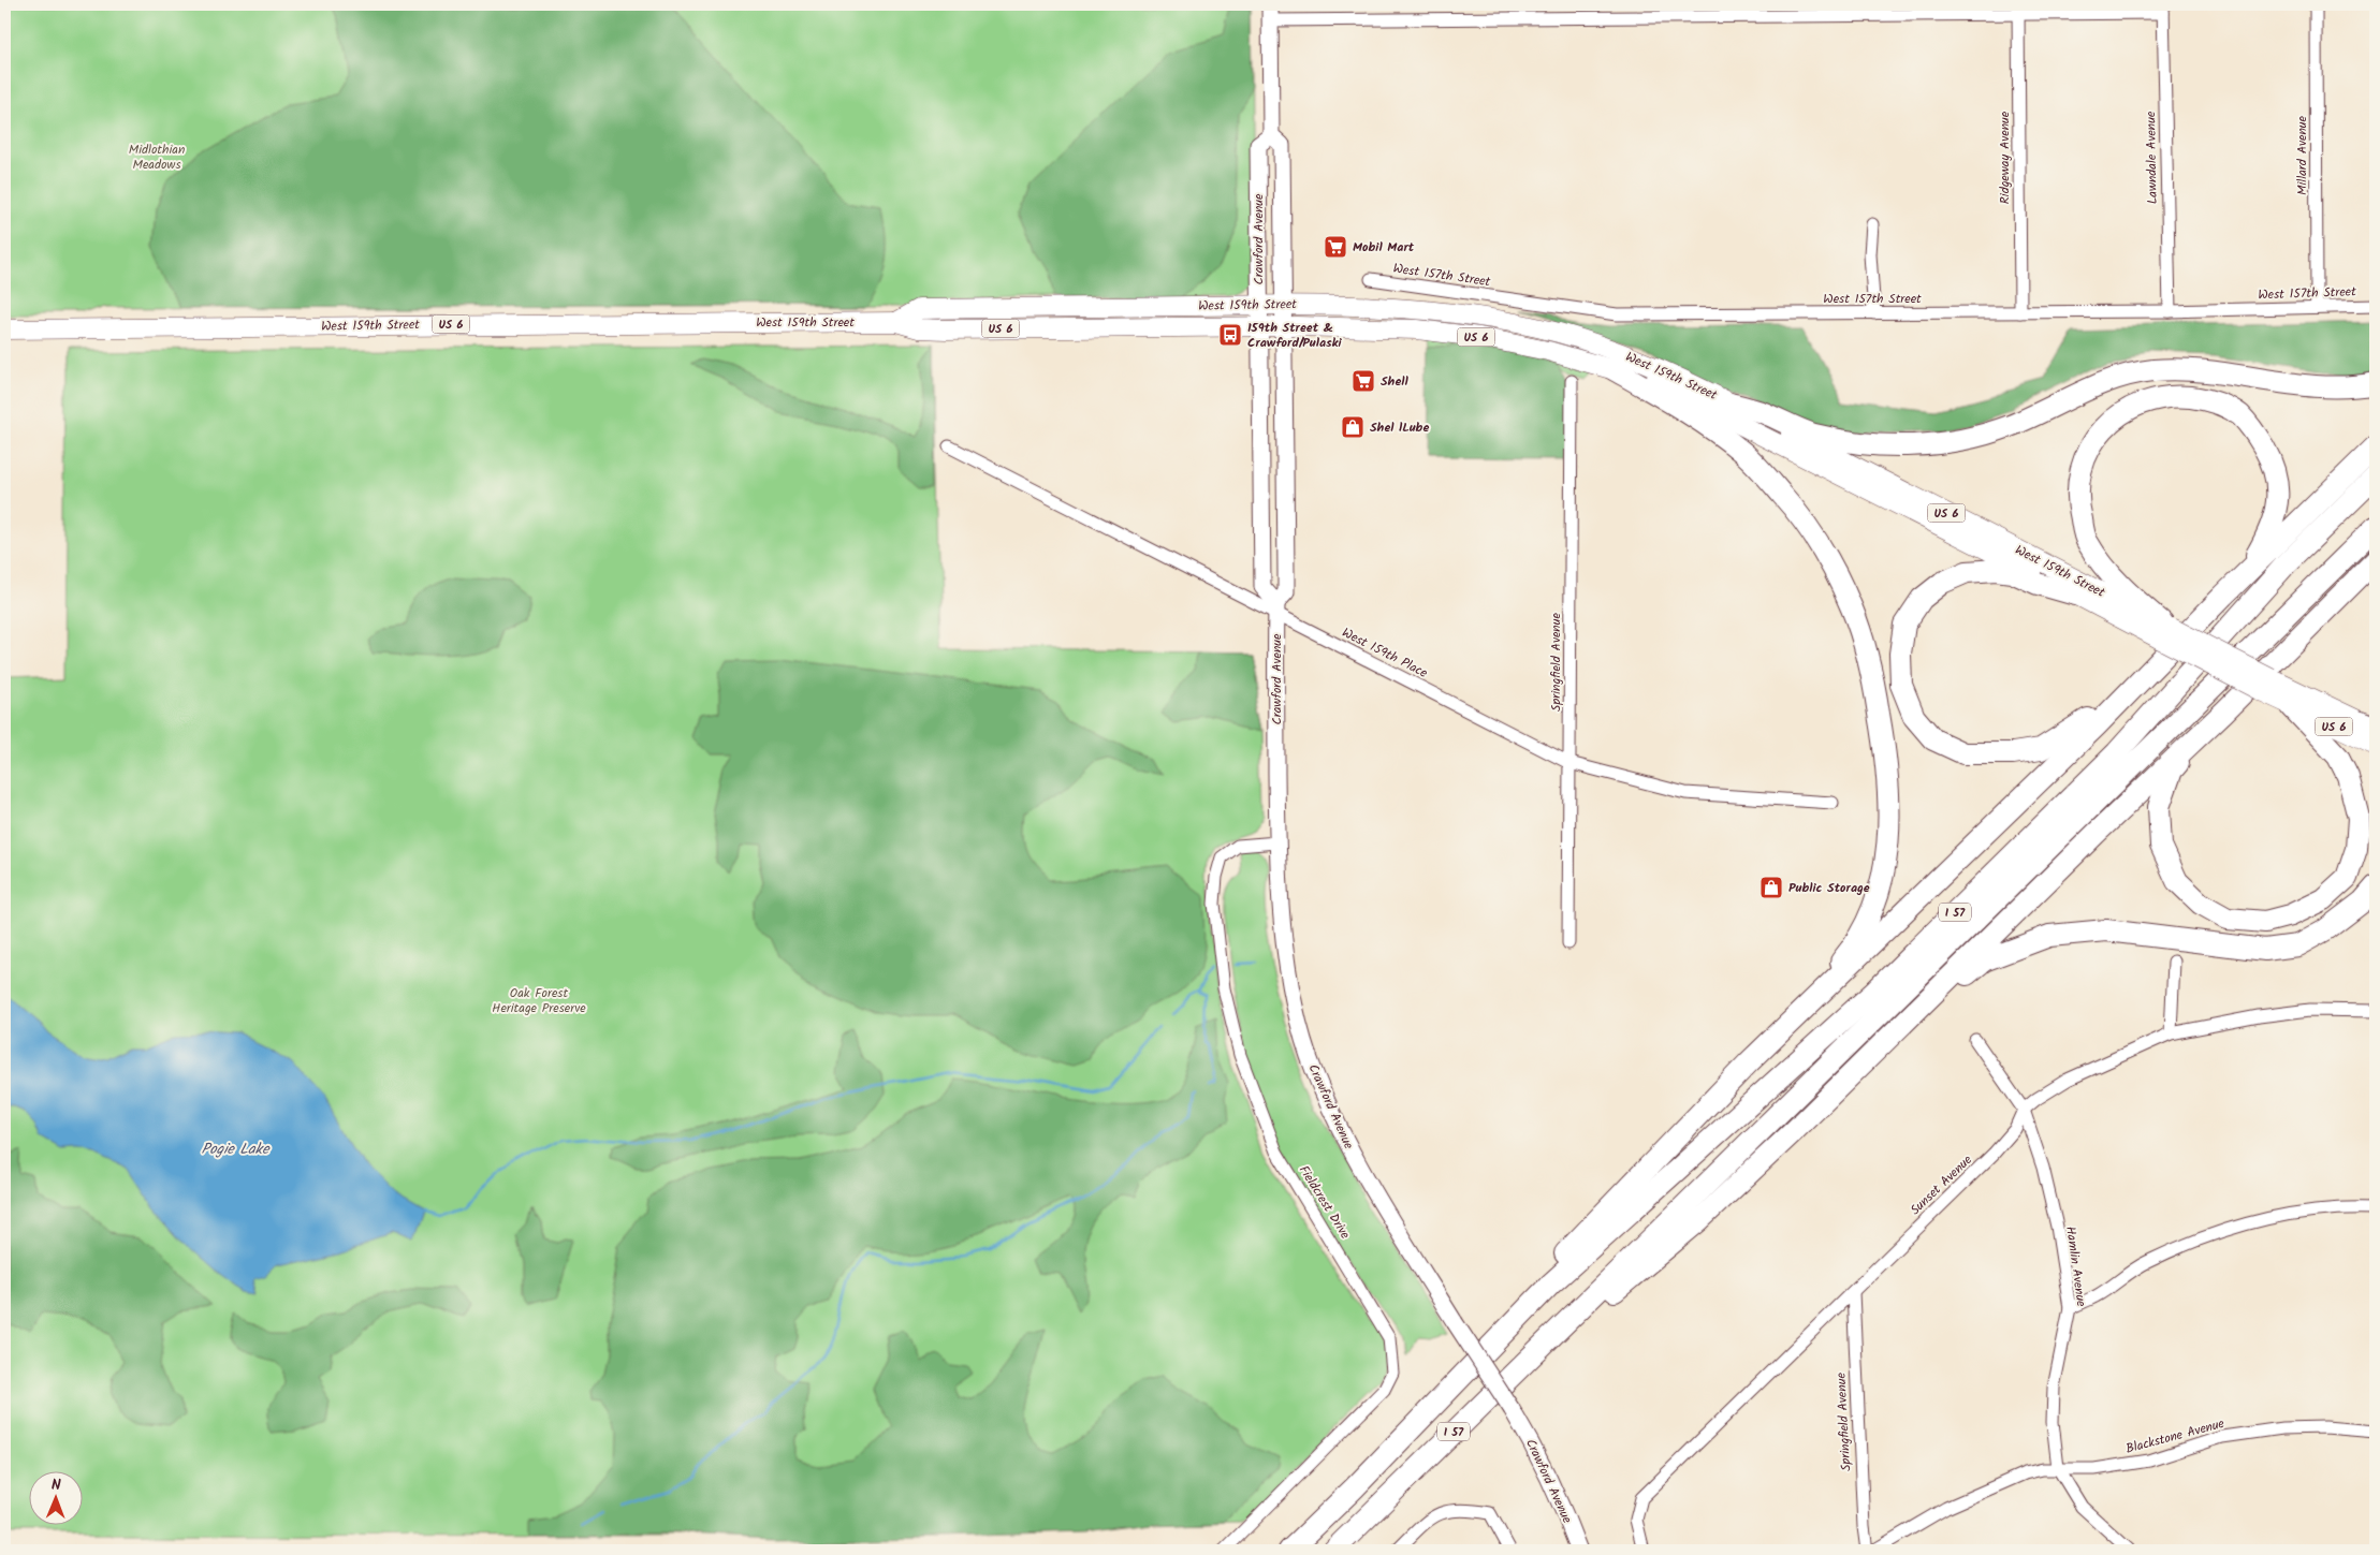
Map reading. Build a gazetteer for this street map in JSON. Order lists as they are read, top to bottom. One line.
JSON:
{"streets":{"highway":["I 57"],"main road":["Crawford Avenue","West 159th Street","US 6"],"street":["Millard Avenue","Ridgeway Avenue","Lawndale Avenue","West 157th Street","West 159th Place","Springfield Avenue","Sunset Avenue","Fieldcrest Drive","Hamlin Avenue","Blackstone Avenue"]},"crossings":[["Millard Avenue","West 157th Street"],["Ridgeway Avenue","West 157th Street"],["Lawndale Avenue","West 157th Street"],["Crawford Avenue","West 159th Street"],["Crawford Avenue","West 159th Place"],["Crawford Avenue","Fieldcrest Drive"],["West 159th Place","Springfield Avenue"],["Springfield Avenue","Sunset Avenue"],["Sunset Avenue","Hamlin Avenue"],["Hamlin Avenue","Blackstone Avenue"]],"water":["Pogie Lake"],"parks":["Midlothian Meadows","Oak Forest Heritage Preserve"],"places":{"supermarket":["Mobil Mart","Shell"],"bus stop":["159th Street & Crawford/Pulaski"],"shop":["Shel lLube","Public Storage"]},"north":"top"}
